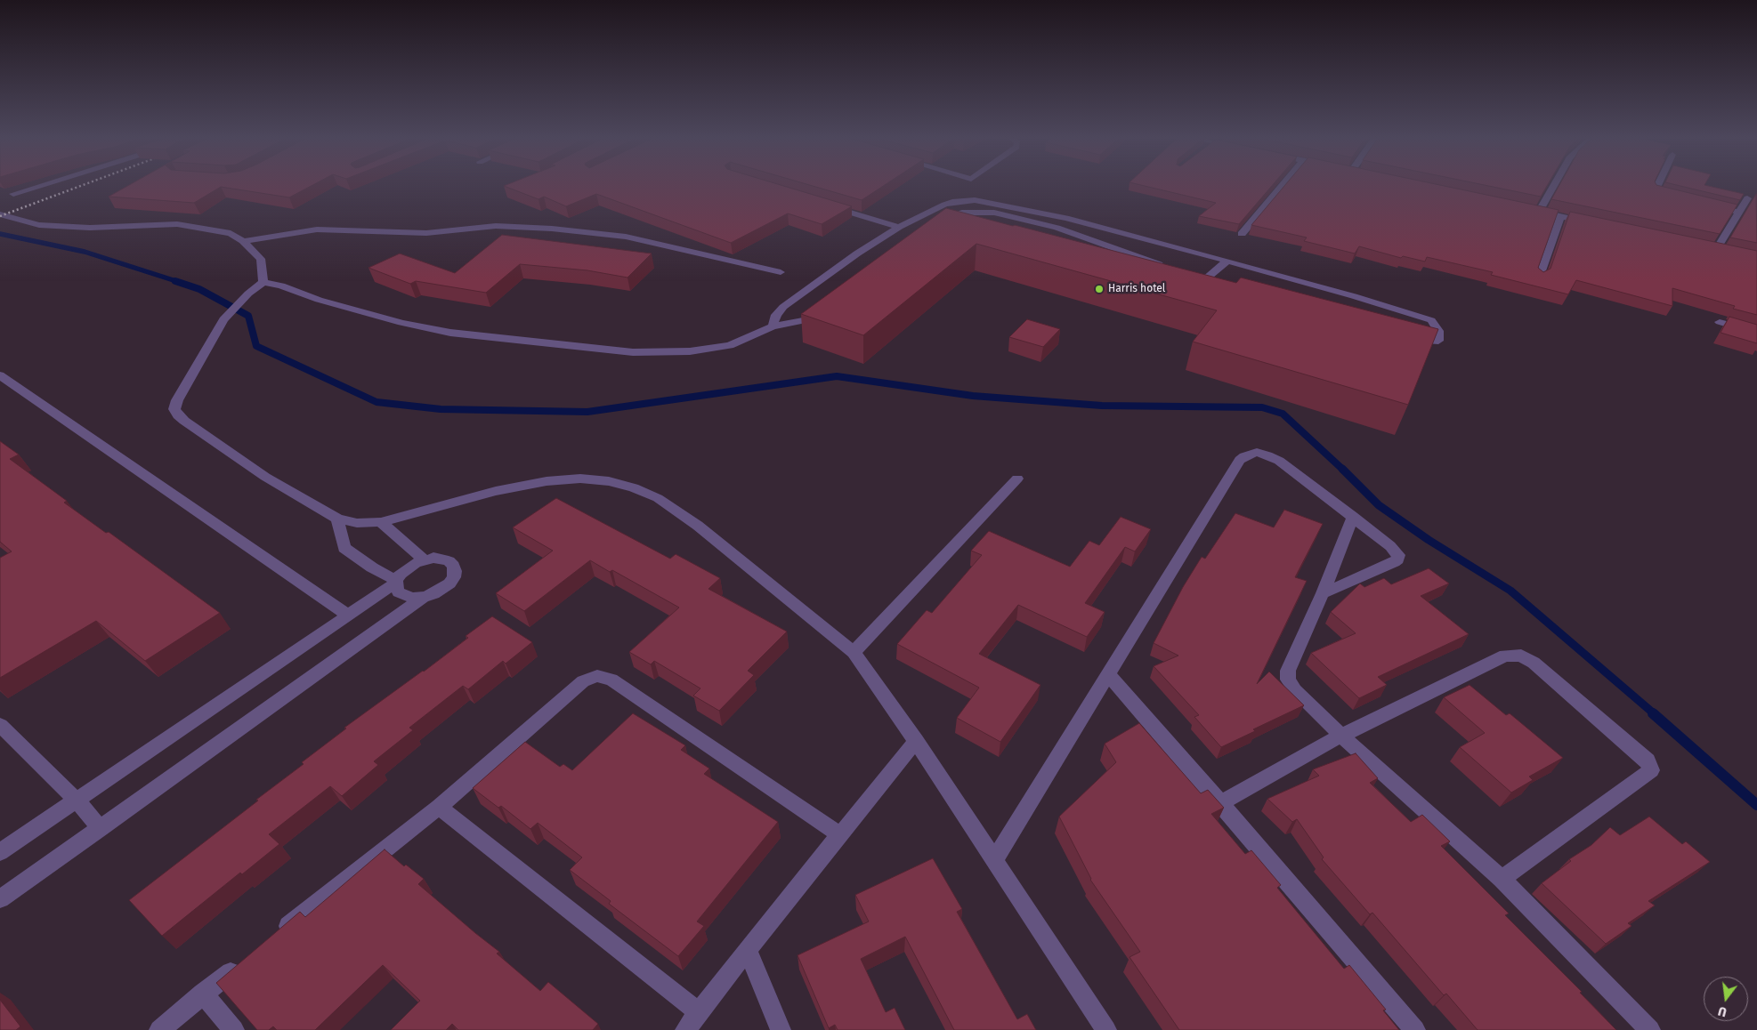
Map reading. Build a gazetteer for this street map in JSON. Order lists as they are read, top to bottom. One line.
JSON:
{"places":["Harris hotel"],"north":"bottom"}
